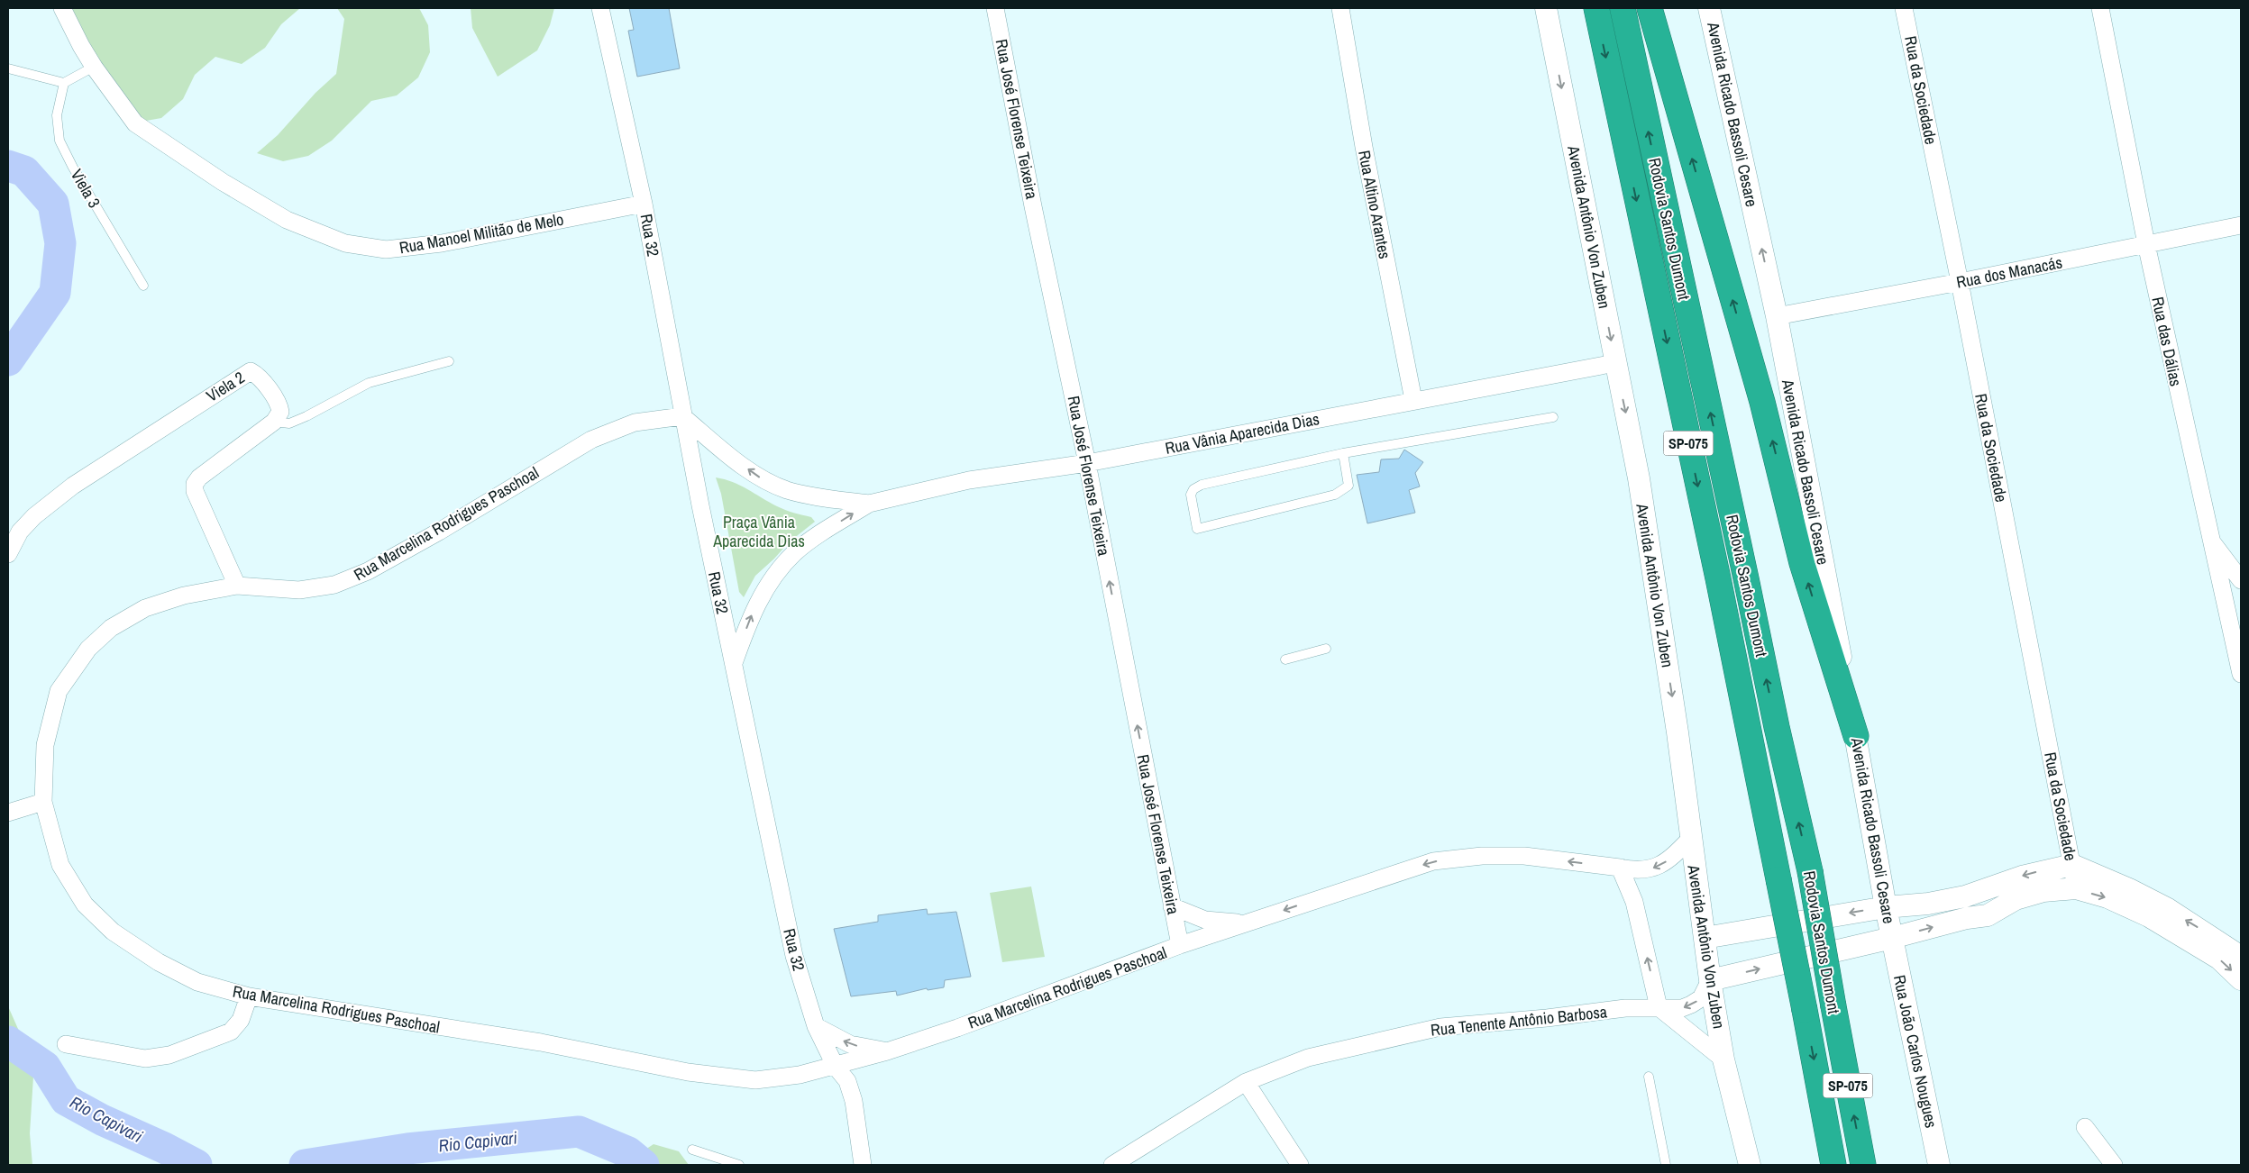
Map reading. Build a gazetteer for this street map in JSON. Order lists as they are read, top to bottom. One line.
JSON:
{"streets":{"highway":["Rodovia Santos Dumont","SP-075"],"street":["Rua da Sociedade","Avenida Ricado Bassoli Cesare","Rua José Florense Teixeira","Rua Altino Arantes","Avenida Antônio Von Zuben","Rua Manoel Militão de Melo","Rua 32","Rua dos Manacás","Rua das Dálias","Viela 2","Rua Vânia Aparecida Dias","Rua Marcelina Rodrigues Paschoal","Rua Tenente Antônio Barbosa","Rua João Carlos Nougues"],"lane":["Viela 3"]},"crossings":[["Rua da Sociedade","Rua dos Manacás"],["Avenida Ricado Bassoli Cesare","Rua dos Manacás"],["Avenida Ricado Bassoli Cesare","Rua João Carlos Nougues"],["Rua José Florense Teixeira","Rua Vânia Aparecida Dias"],["Rua José Florense Teixeira","Rua Marcelina Rodrigues Paschoal"],["Rua Altino Arantes","Rua Vânia Aparecida Dias"],["Avenida Antônio Von Zuben","Rua Vânia Aparecida Dias"],["Avenida Antônio Von Zuben","Rua Marcelina Rodrigues Paschoal"],["Avenida Antônio Von Zuben","Rua Tenente Antônio Barbosa"],["Rua Manoel Militão de Melo","Rua 32"],["Rua 32","Rua Vânia Aparecida Dias"],["Rua 32","Rua Marcelina Rodrigues Paschoal"],["Rua dos Manacás","Rua das Dálias"],["Rua Vânia Aparecida Dias","Rua Marcelina Rodrigues Paschoal"]],"one_way":["Rua José Florense Teixeira","Avenida Antônio Von Zuben"],"water":["Rio Capivari"],"parks":["Praça Vânia Aparecida Dias"]}
